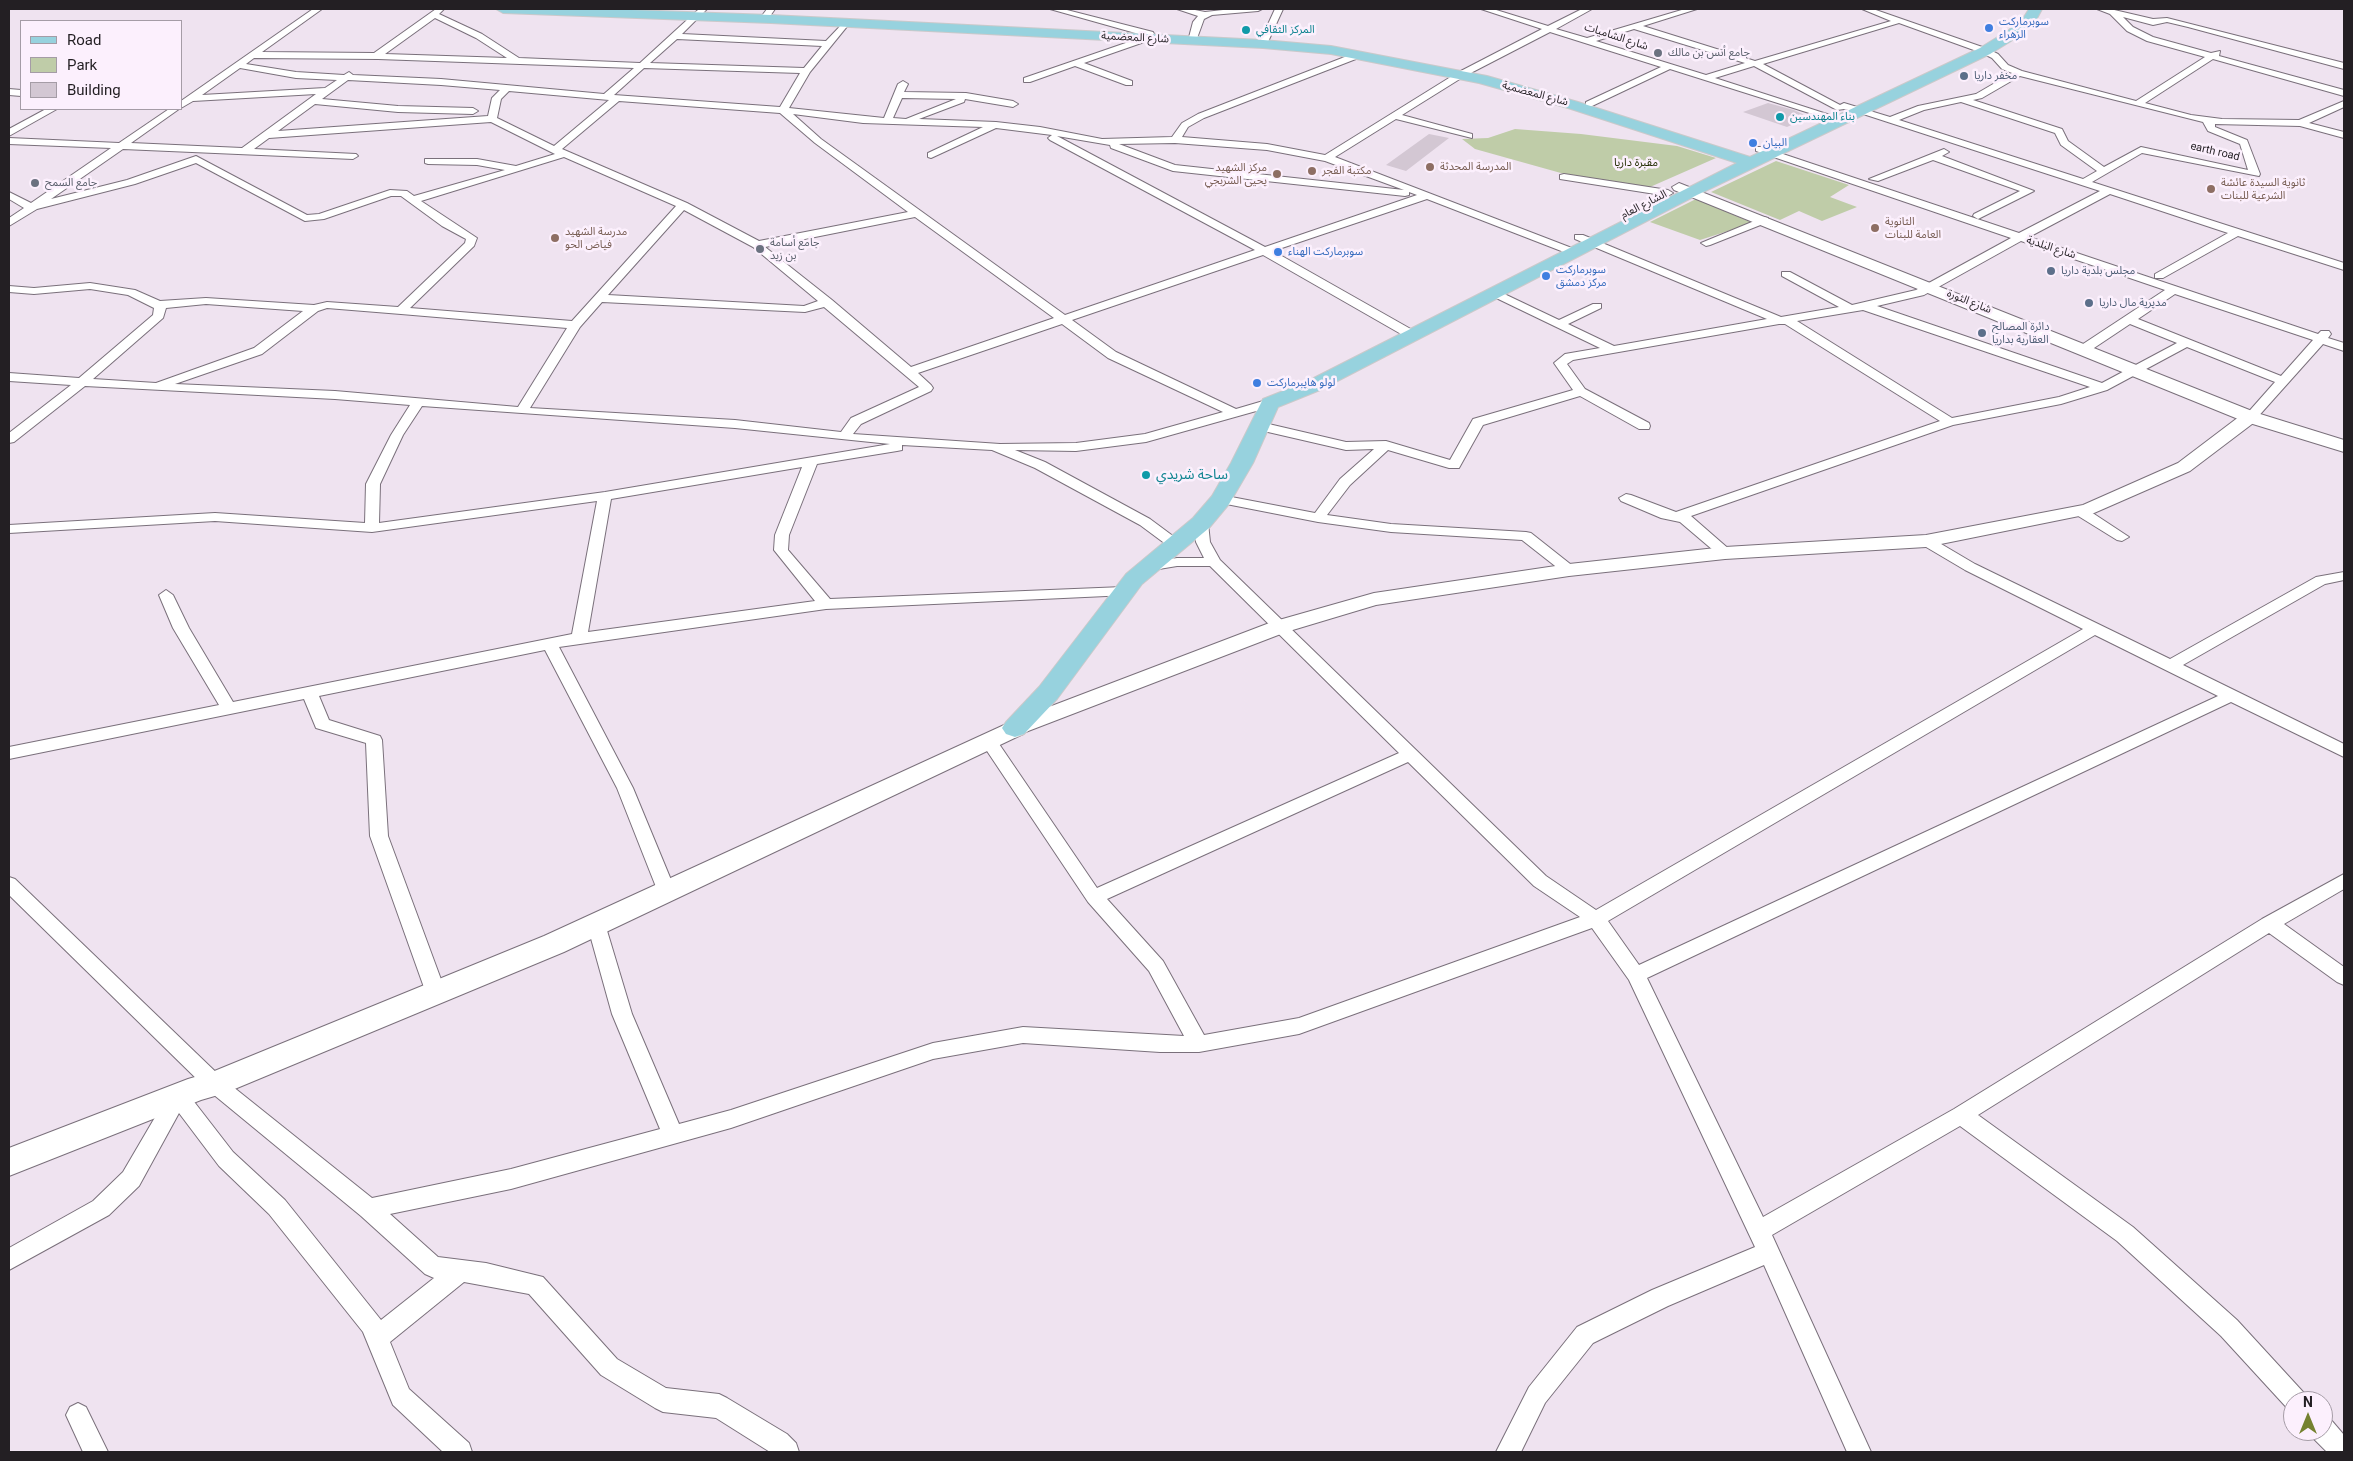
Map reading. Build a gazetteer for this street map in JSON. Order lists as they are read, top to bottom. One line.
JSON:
{"streets":{"main road":["شارع المعضمية","الشارع العام","شارع الثورة"],"street":["شارع الشاميات","earth road","شارع البلدية"]},"crossings":[["شارع الشاميات","الشارع العام"],["شارع المعضمية","الشارع العام"],["شارع المعضمية","شارع البلدية"],["الشارع العام","شارع البلدية"],["الشارع العام","شارع الثورة"]],"parks":["مقبرة داريا"],"places":["سوبرماركت الزهراء","المركز الثقافي","جامع أنس بن مالك","مخفر داريا","بناء المهندسين","البيان","المدرسة المحدثة","مكتبة الفجر","مركز الشهيد يحيى الشربجي","جامع السمح","ثانوية السيدة عائشة الشرعية للبنات","الثانوية العامة للبنات","مدرسة الشهيد فياض الحو","جامع أسامة بن زيد","سوبرماركت الهناء","مجلس بلدية داريا","سوبرماركت مركز دمشق","مديرية مال داريا","دائرة المصالح العقارية بداريا","لولو هايبرماركت","ساحة شريدي"],"legend":["Road","Park","Building"],"north":"top"}
